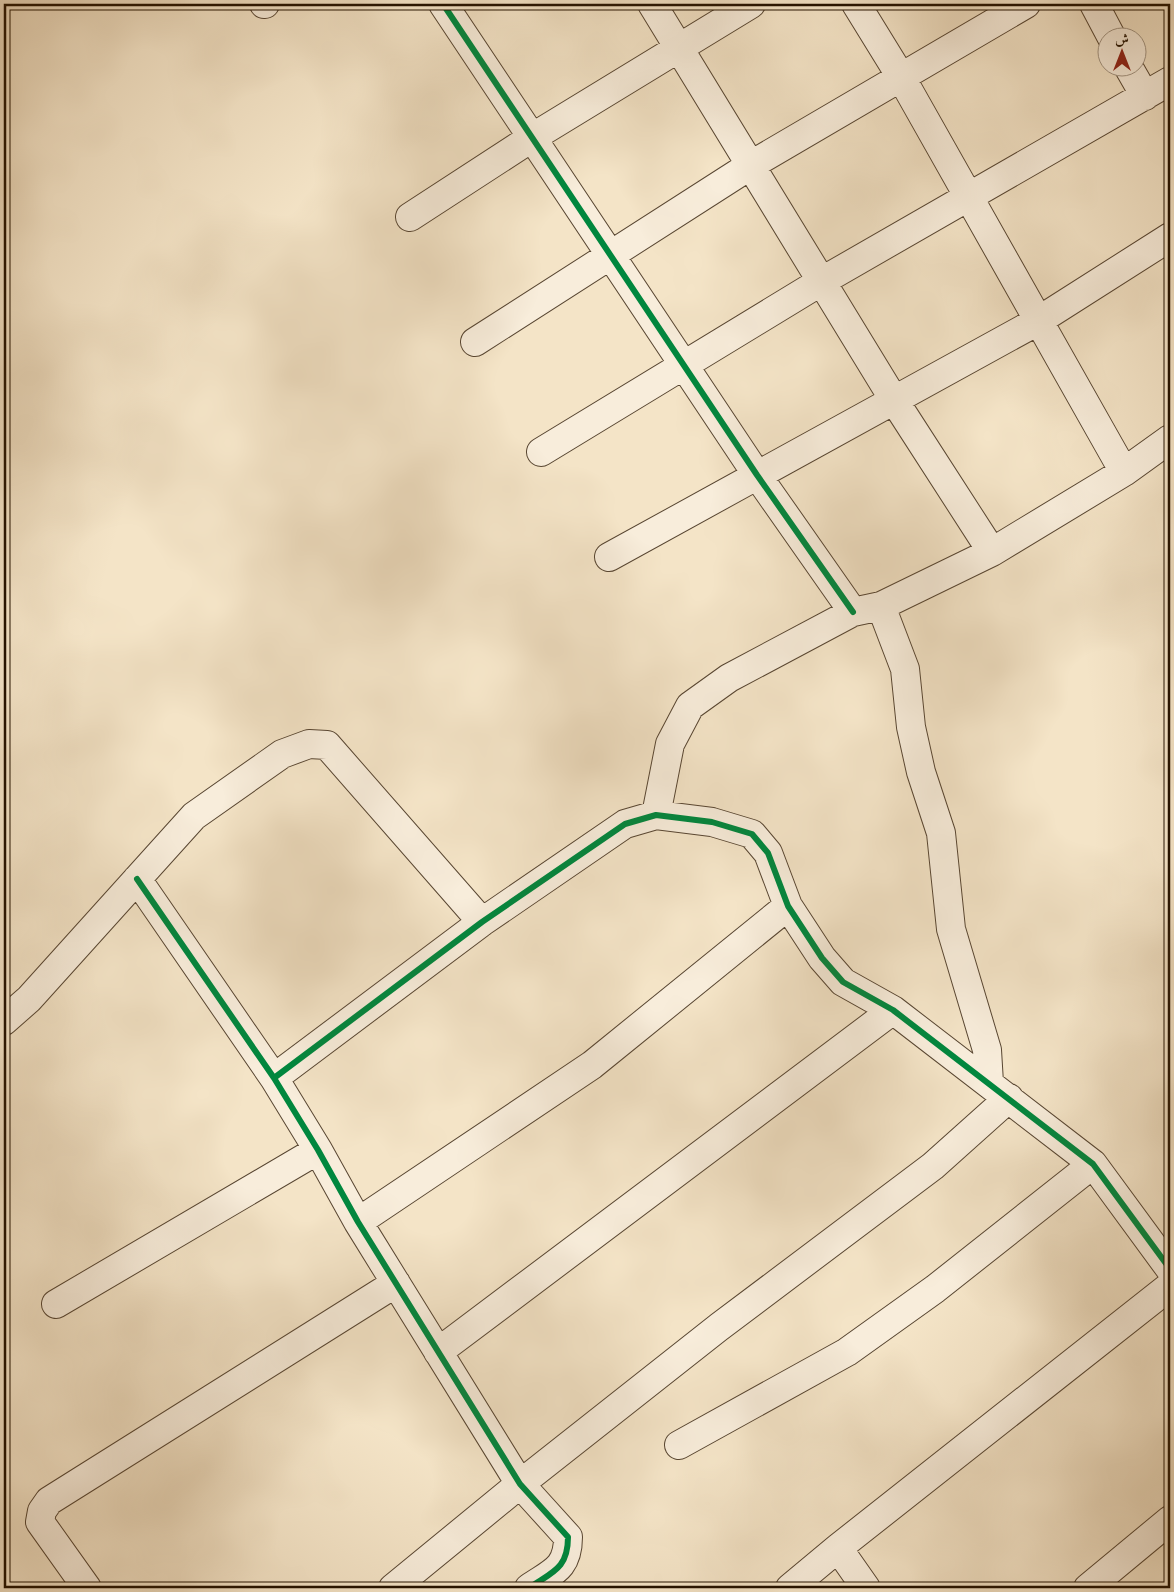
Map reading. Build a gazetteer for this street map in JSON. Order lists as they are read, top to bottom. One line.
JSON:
{"north":"top"}
